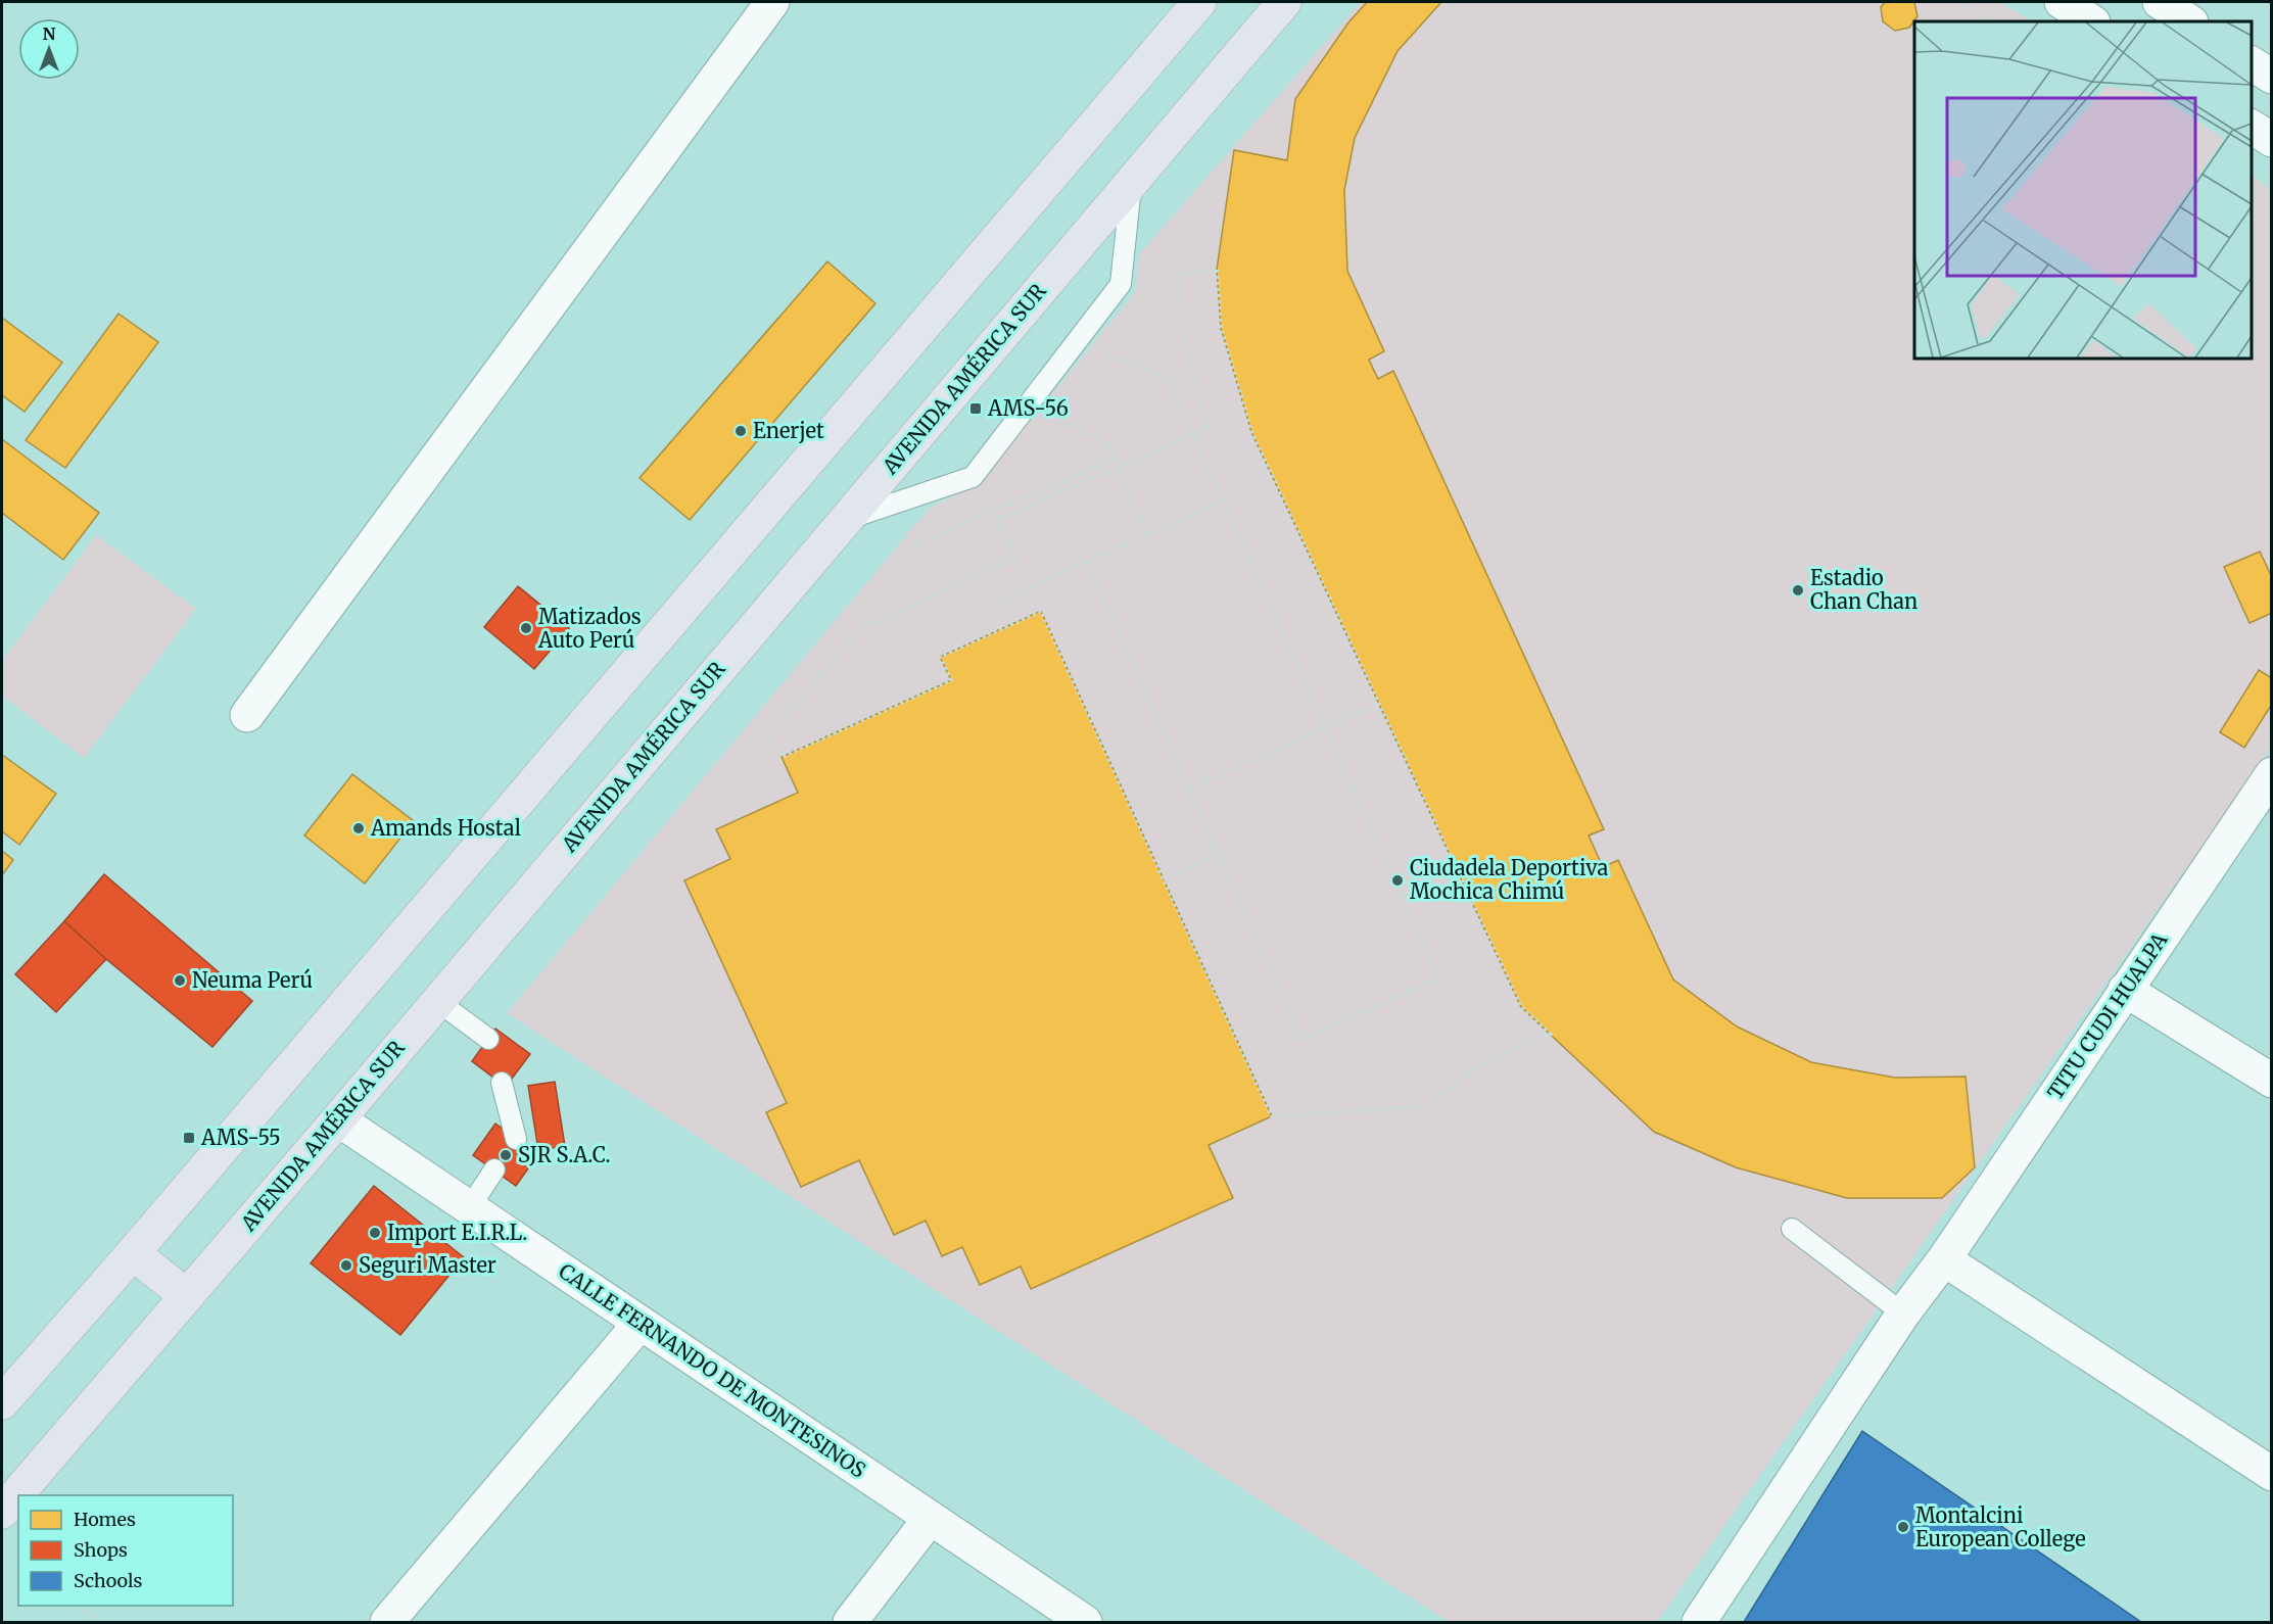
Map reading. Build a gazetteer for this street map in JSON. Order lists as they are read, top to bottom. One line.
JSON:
{"streets":{"main road":["AVENIDA AMÉRICA SUR"],"street":["TITU CUDI HUALPA","CALLE FERNANDO DE MONTESINOS"]},"crossings":[["AVENIDA AMÉRICA SUR","CALLE FERNANDO DE MONTESINOS"]],"places":{"transit":["AMS-56","AMS-55"],"other":["Enerjet","Estadio Chan Chan","Matizados Auto Perú","Amands Hostal","Ciudadela Deportiva Mochica Chimú","Neuma Perú","SJR S.A.C.","Import E.I.R.L.","Seguri Master","Montalcini European College"]},"legend":["Homes","Shops","Schools"],"north":"top"}
